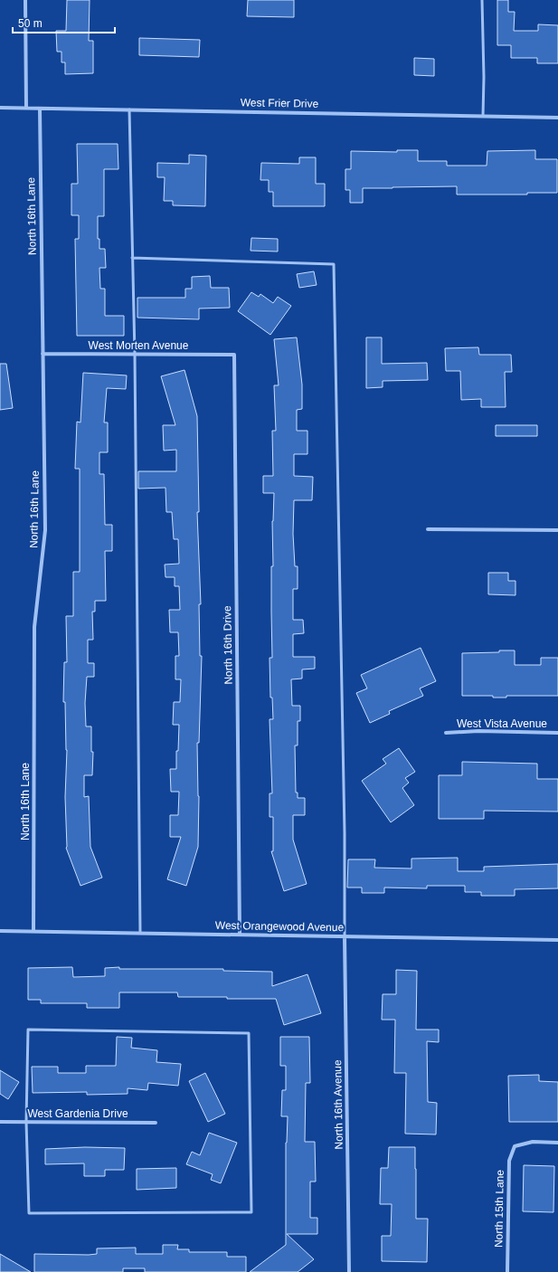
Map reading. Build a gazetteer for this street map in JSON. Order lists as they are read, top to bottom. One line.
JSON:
{"streets":{"street":["West Frier Drive","North 16th Lane","West Morten Avenue","North 16th Drive","West Vista Avenue","West Orangewood Avenue","North 16th Avenue","West Gardenia Drive","North 15th Lane"]},"crossings":[["West Frier Drive","North 16th Lane"],["North 16th Lane","West Morten Avenue"],["North 16th Lane","West Orangewood Avenue"],["West Morten Avenue","North 16th Drive"],["North 16th Drive","West Orangewood Avenue"],["West Orangewood Avenue","North 16th Avenue"]],"scale_bar":"50 m"}
